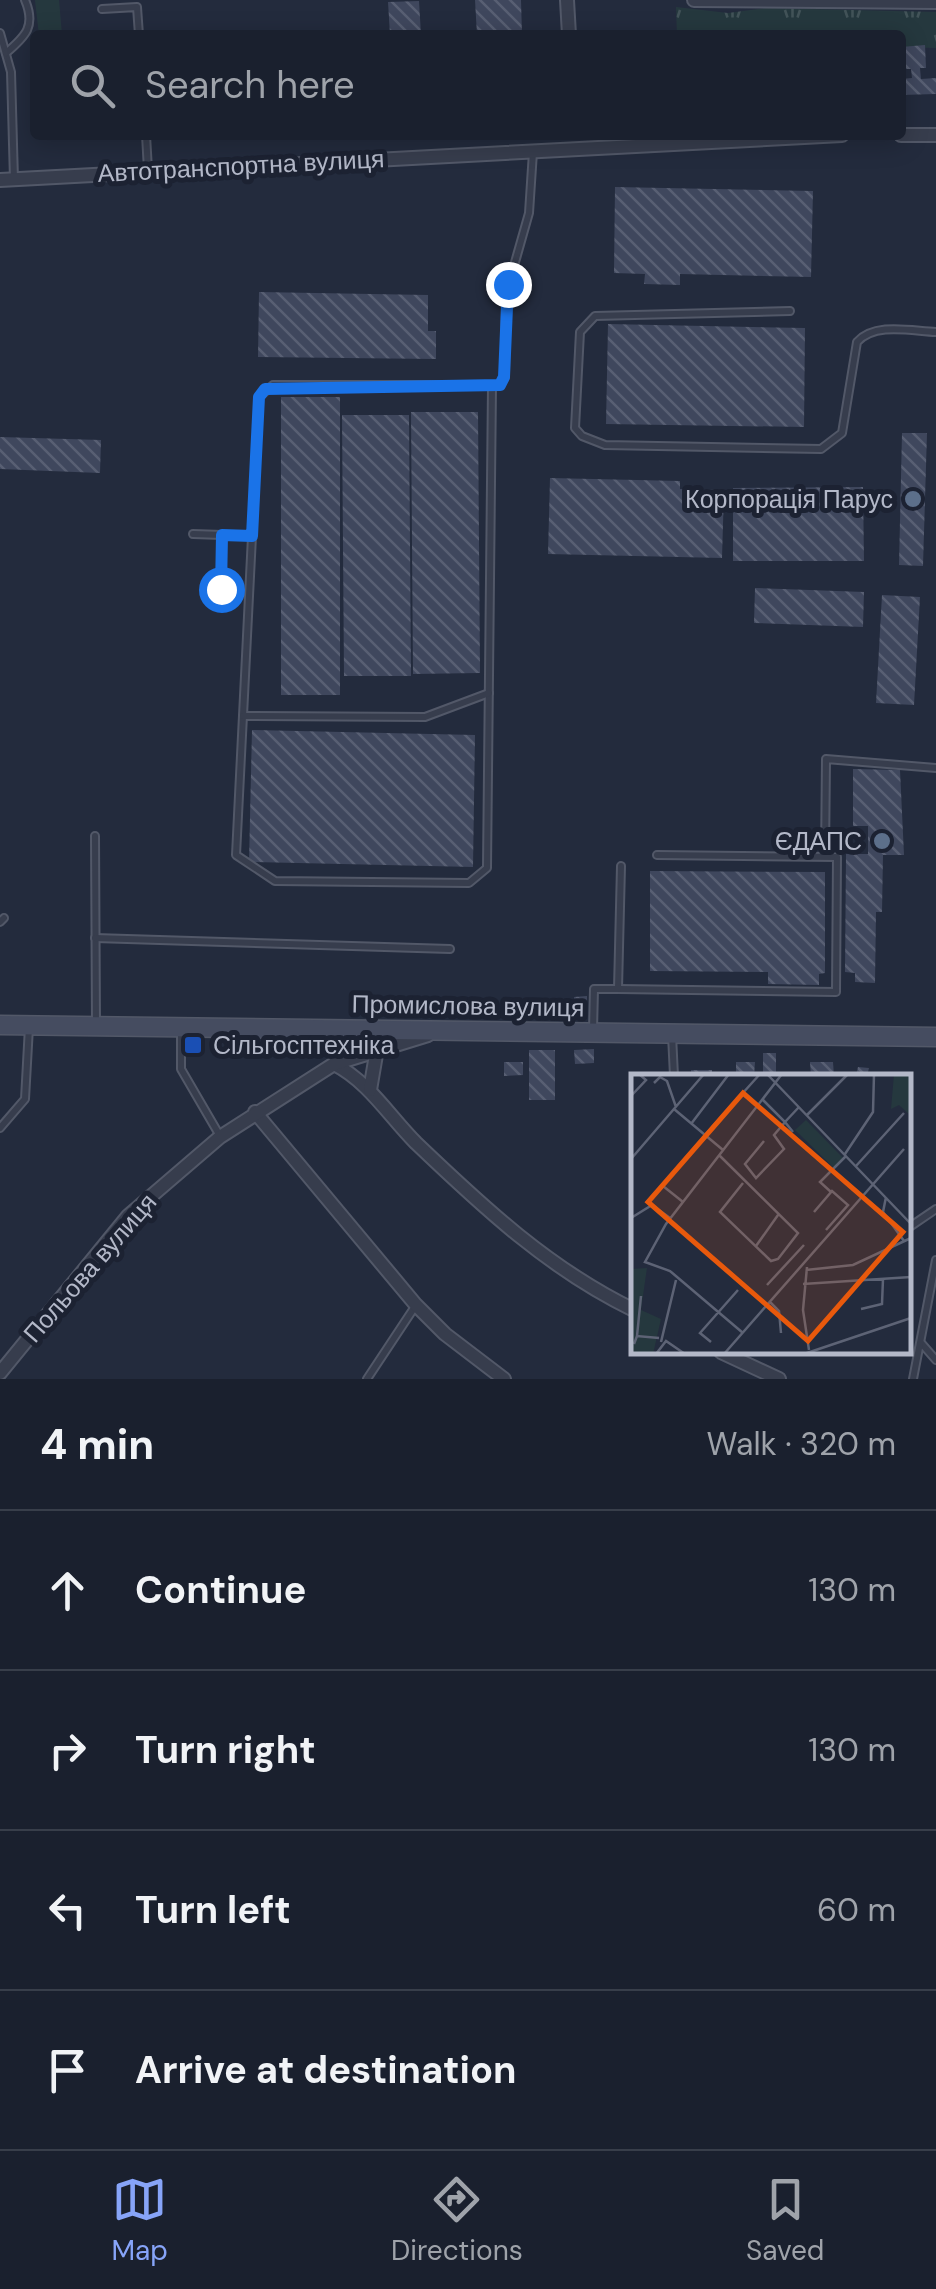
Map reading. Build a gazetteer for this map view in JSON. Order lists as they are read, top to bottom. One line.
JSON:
{"streets":{"street":["Автотранспортна вулиця","Промислова вулиця","Польова вулиця"]},"crossings":[["Промислова вулиця","Польова вулиця"]],"places":{"other":["Корпорація Парус","ЄДАПС"],"transit":["Сільгосптехніка"]},"page":{"search":"Search here","heading":["4 min","Walk · 320 m"],"list":[["Continue","130 m"],["Turn right","130 m"],["Turn left","60 m"],"Arrive at destination"],"nav":["Map","Directions","Saved"]}}
